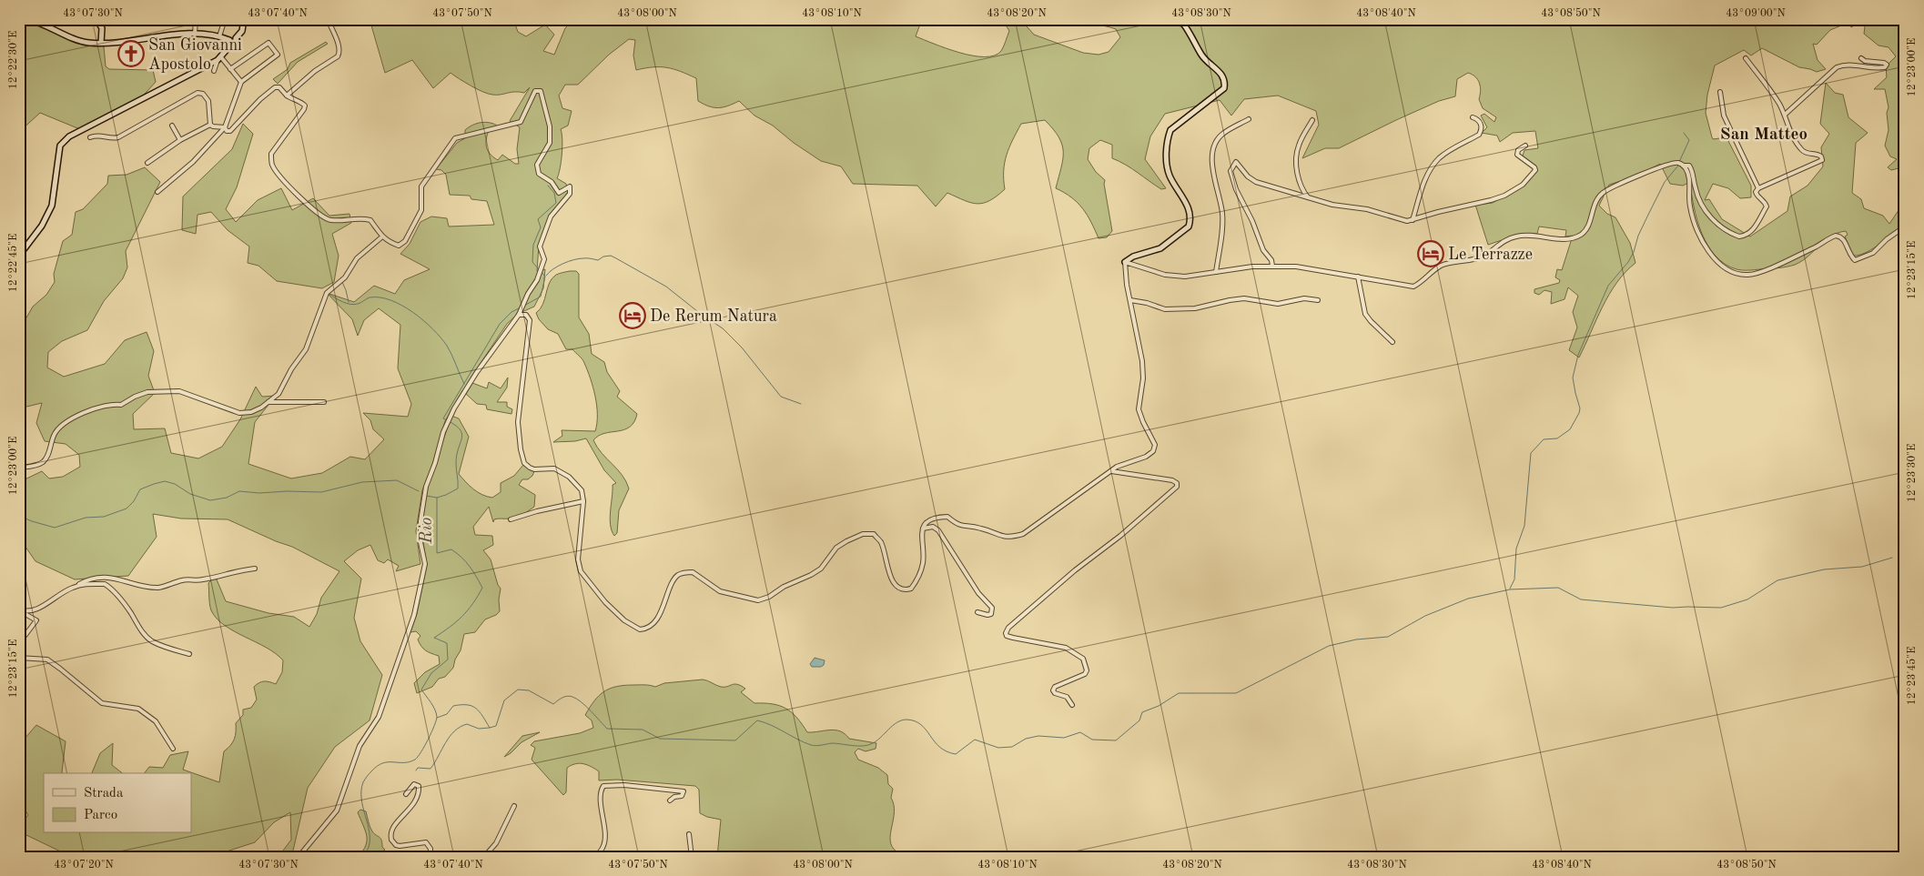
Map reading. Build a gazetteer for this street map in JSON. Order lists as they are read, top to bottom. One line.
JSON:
{"districts":["San Matteo"],"water":["Rio"],"places":{"church":["San Giovanni Apostolo"],"hotel":["Le Terrazze","De Rerum Natura"]},"legend":["Strada","Parco"],"coordinates":["43°07'30\"N","43°07'40\"N","43°07'50\"N","43°08'00\"N","43°08'10\"N","43°08'20\"N","43°08'30\"N","43°08'40\"N","43°08'50\"N","43°09'00\"N","12°22'30\"E","12°23'00\"E","12°22'45\"E","12°23'15\"E","12°23'30\"E","12°23'45\"E","43°07'20\"N"]}
